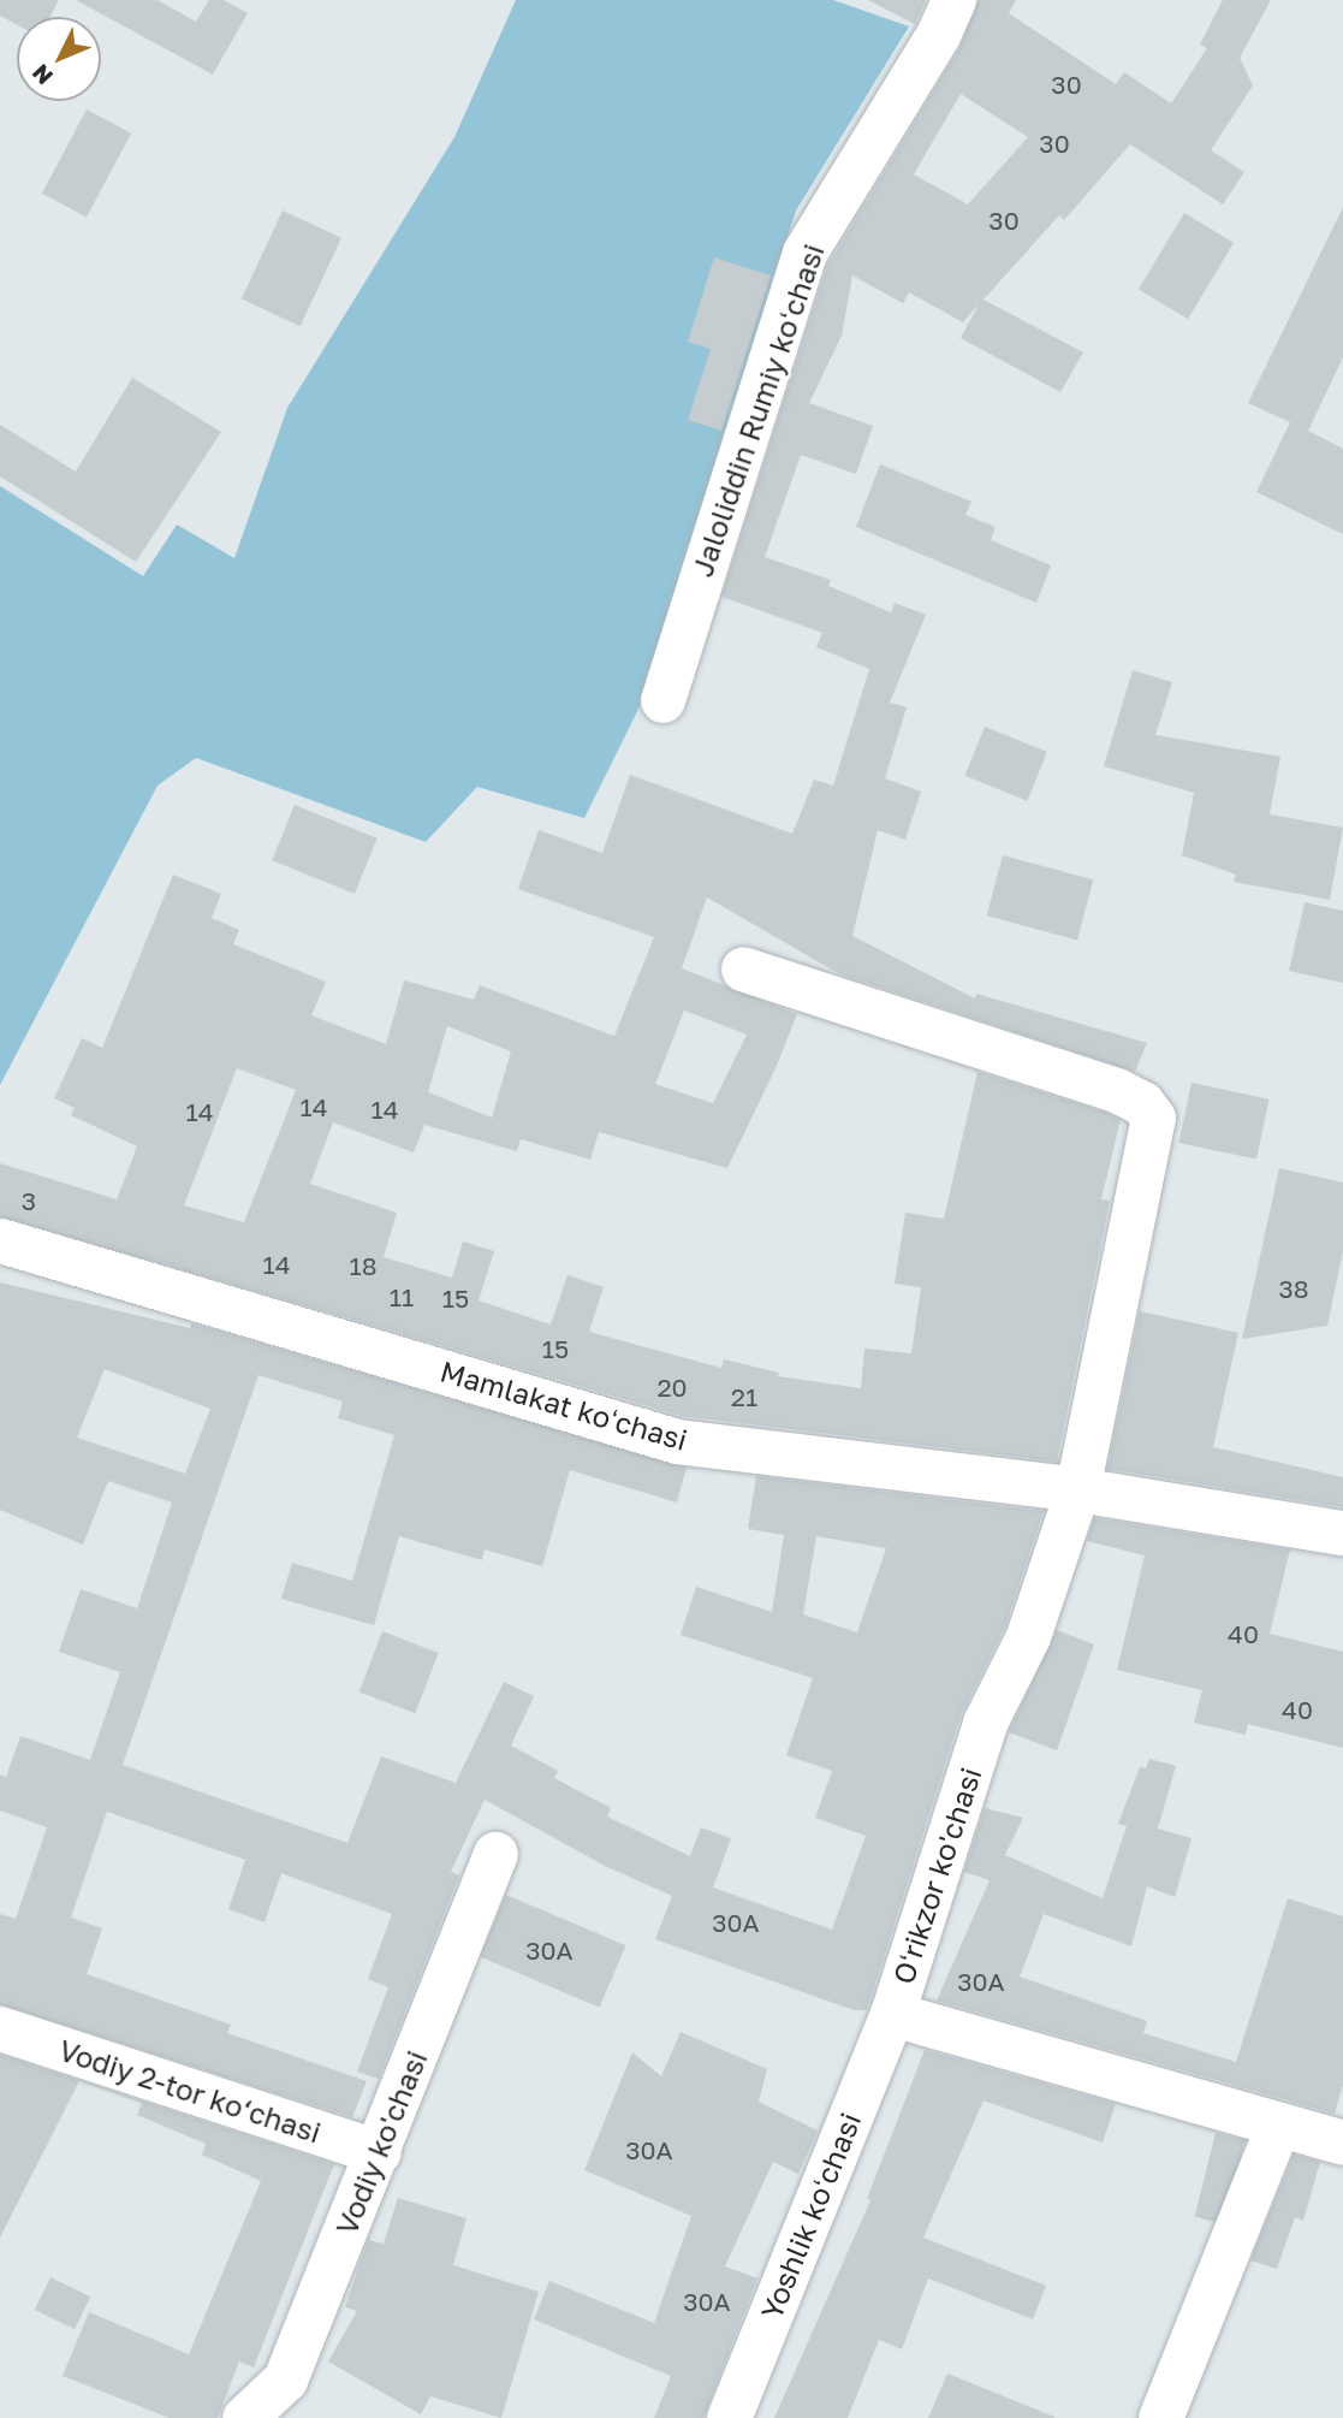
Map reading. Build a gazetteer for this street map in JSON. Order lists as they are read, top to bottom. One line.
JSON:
{"streets":{"street":["Jaloliddin Rumiy koʻchasi","Mamlakat koʻchasi","Oʻrikzor ko'chasi","Vodiy 2-tor ko‘chasi","Vodiy ko'chasi","Yoshlik koʻchasi"]},"crossings":[["Mamlakat koʻchasi","Oʻrikzor ko'chasi"],["Oʻrikzor ko'chasi","Yoshlik koʻchasi"],["Vodiy 2-tor ko‘chasi","Vodiy ko'chasi"]],"house_numbers":["30","30","30","14","14","14","3","14","18","38","11","15","15","20","21","40","40","30А","30А","30А","30А","30А"],"north":"bottom left"}
